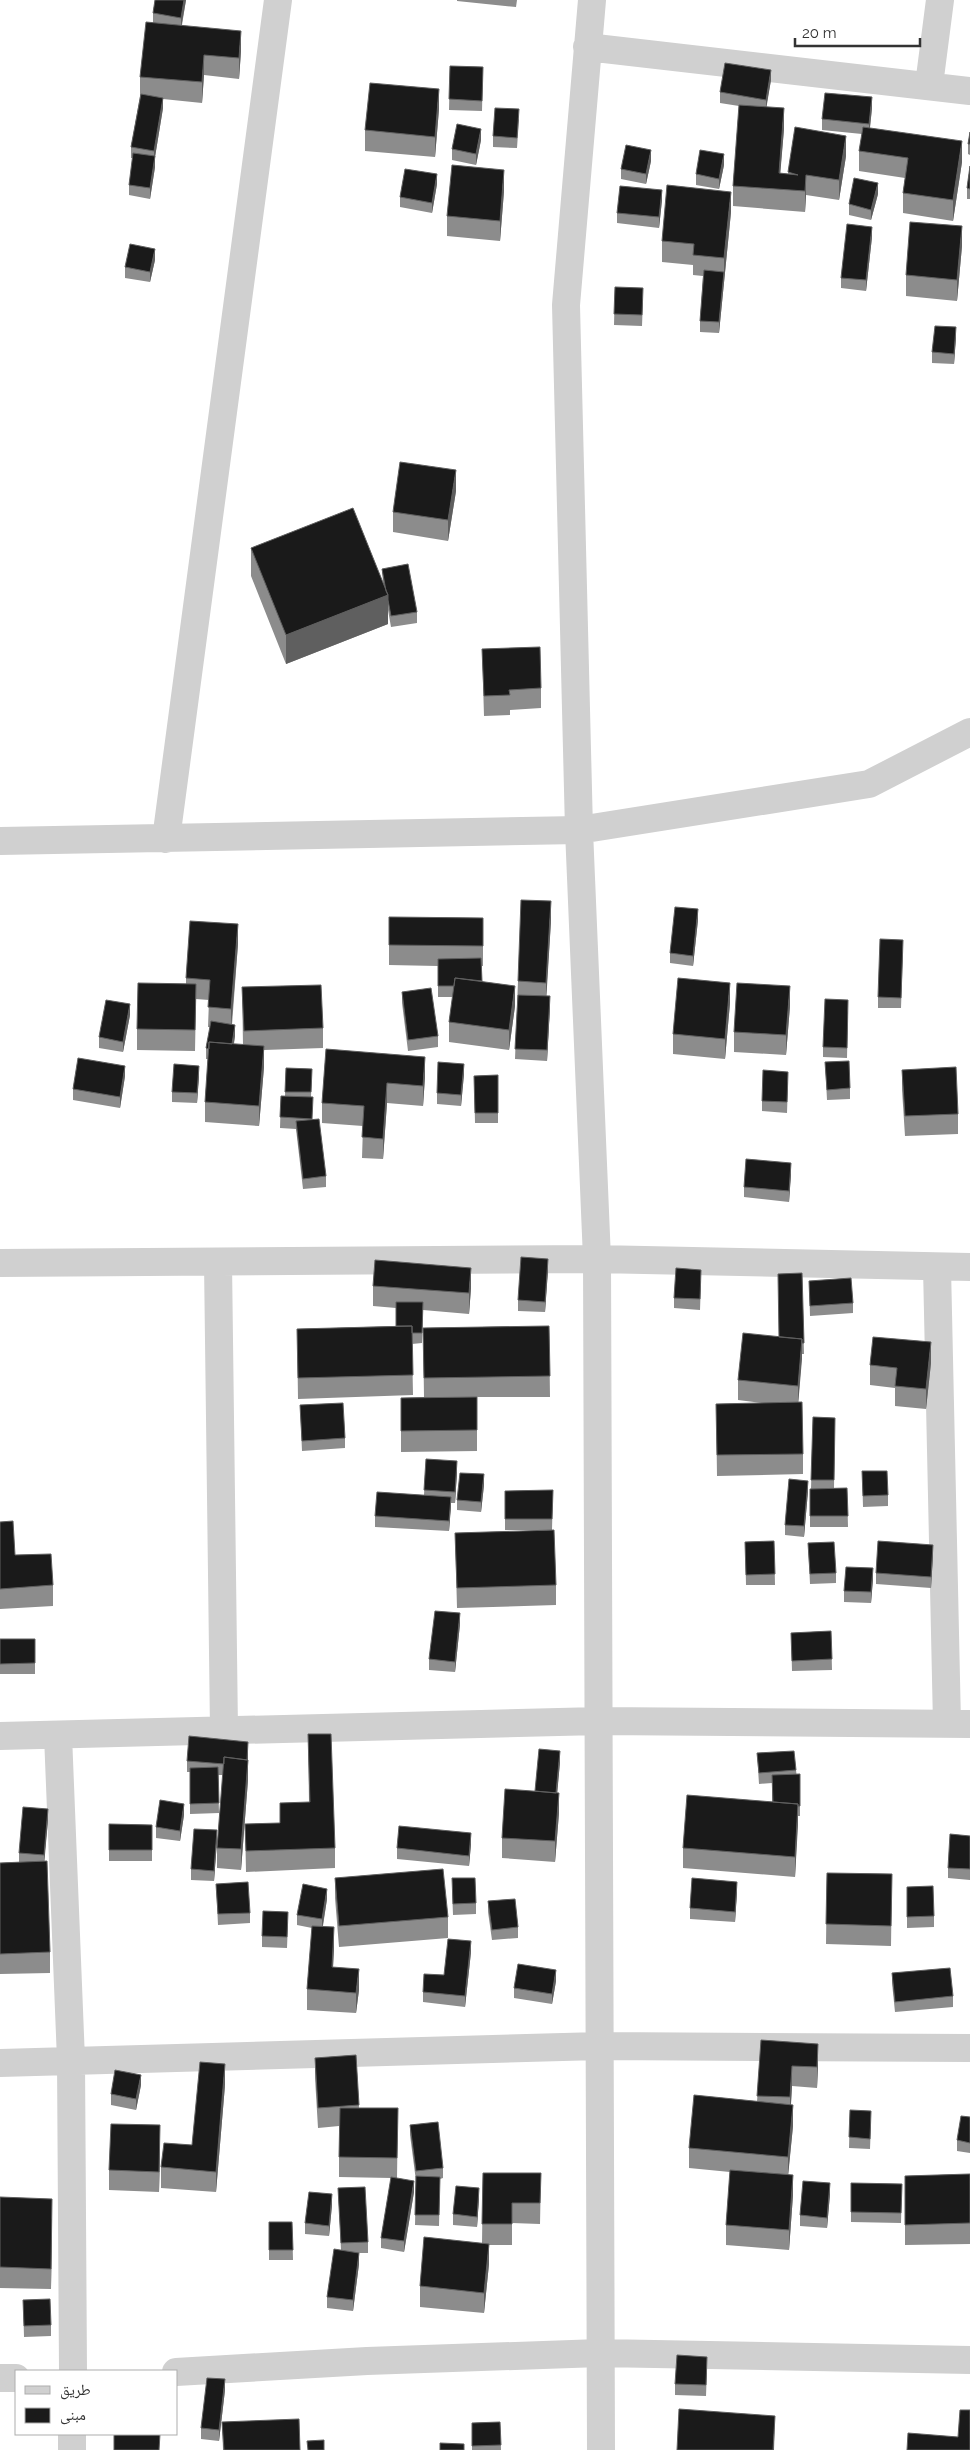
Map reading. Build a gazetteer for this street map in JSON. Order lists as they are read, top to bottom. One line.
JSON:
{"legend":["طريق","مبنى"],"scale_bar":"20 m"}
